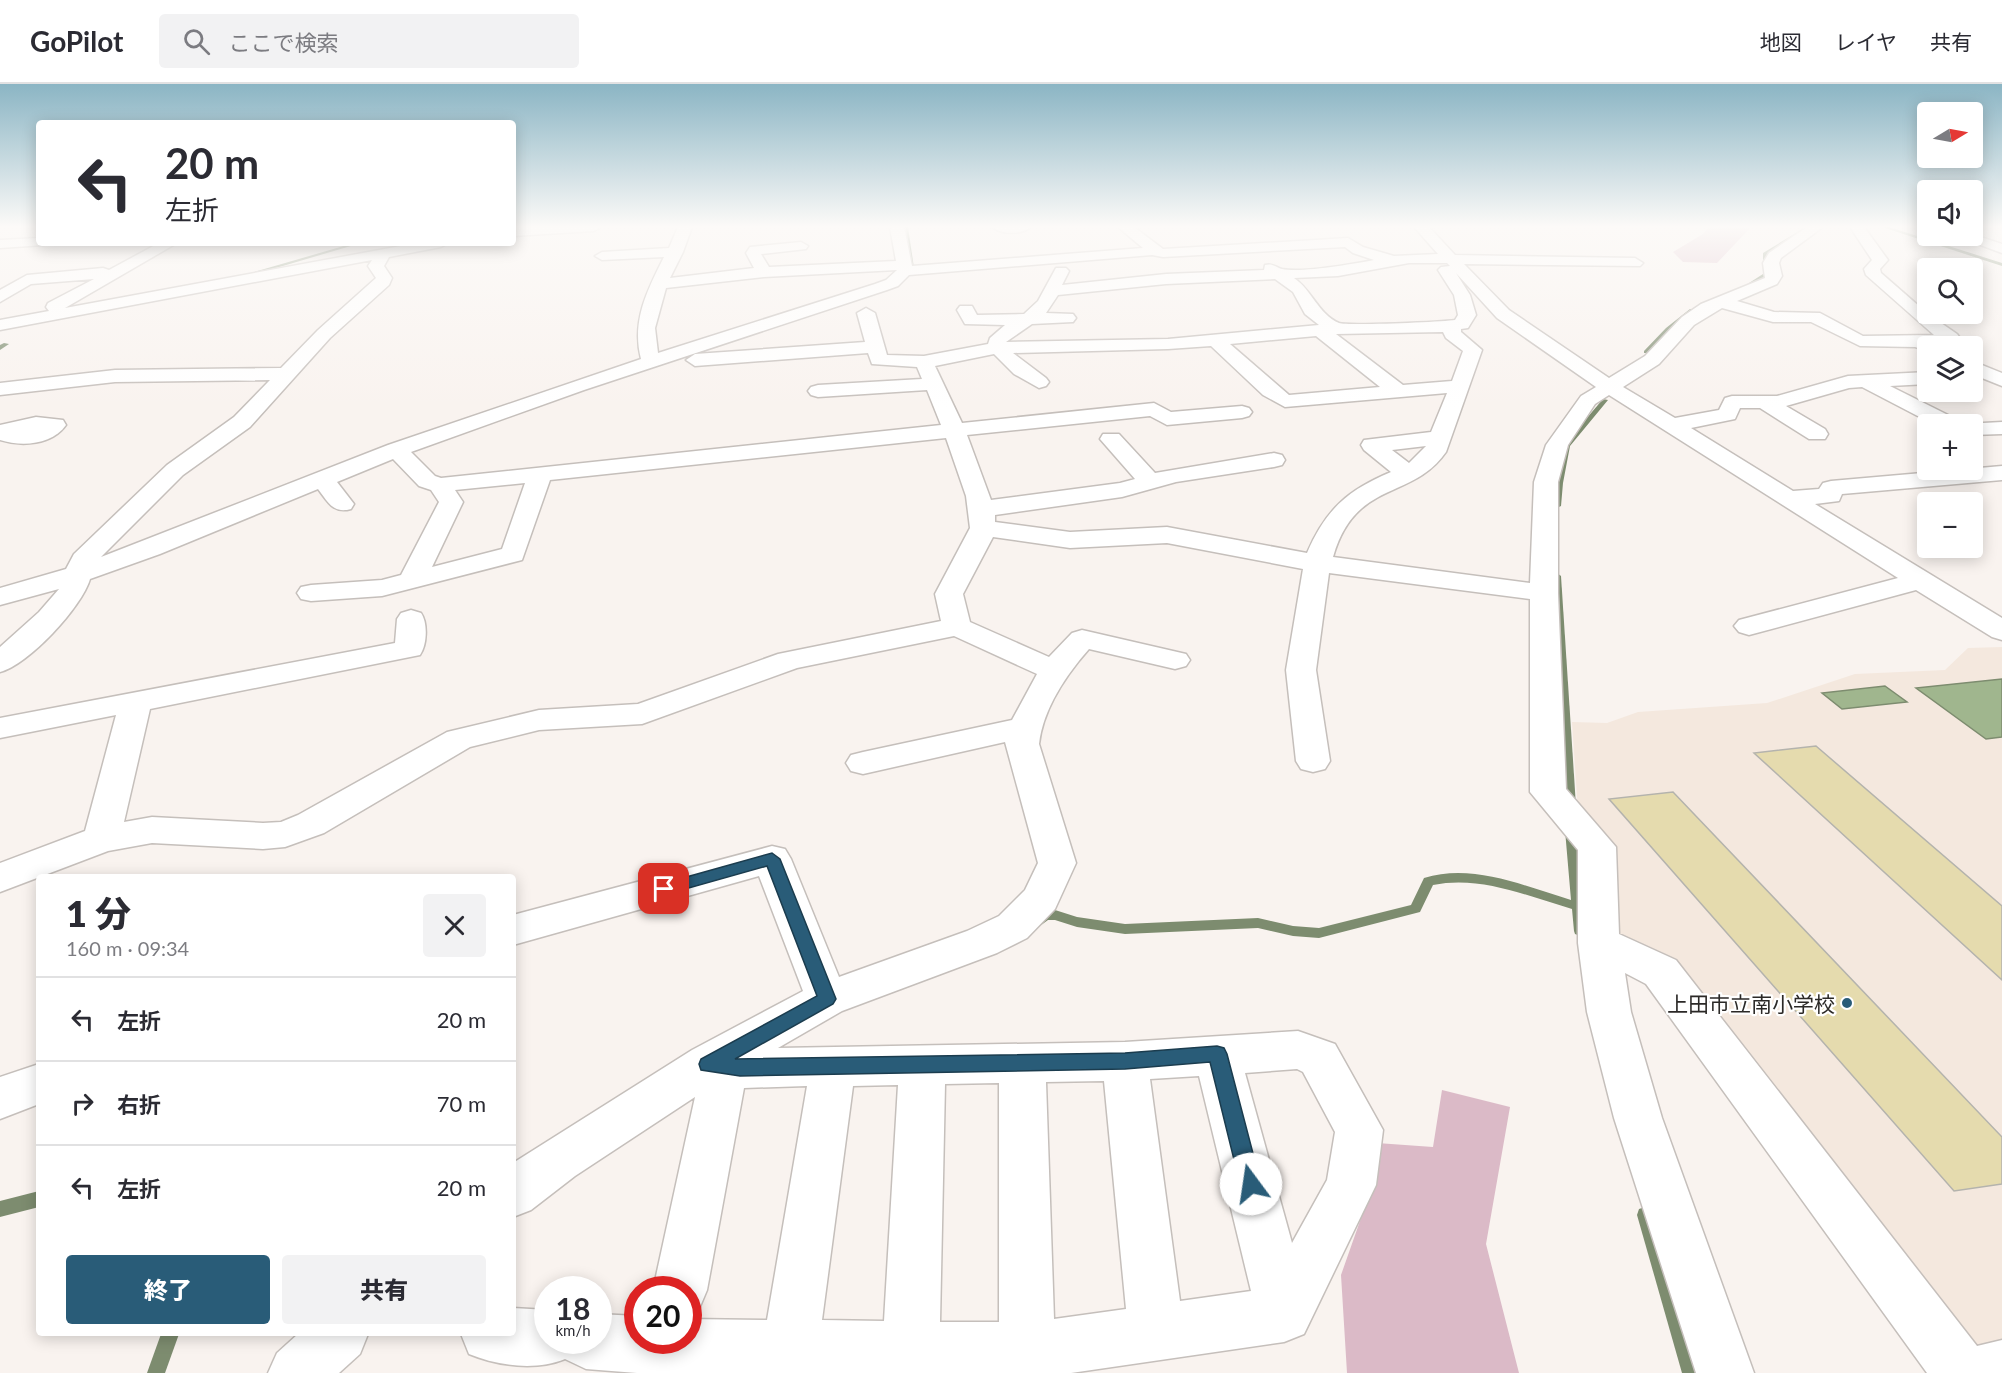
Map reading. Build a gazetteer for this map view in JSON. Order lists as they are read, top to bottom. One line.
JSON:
{"places":["上田市立南小学校"],"north":"right","page":{"header":"GoPilot","search":"ここで検索","nav":["地図","レイヤ","共有"],"map_buttons":["+","−"],"turn":["20 m","左折"],"heading":["1 分","160 m · 09:34"],"list":[{"name":"左折","value":"20 m"},{"name":"右折","value":"70 m"},{"name":"左折","value":"20 m"}],"buttons":["終了","共有"],"speed":"18 km/h","limit":"20"}}
